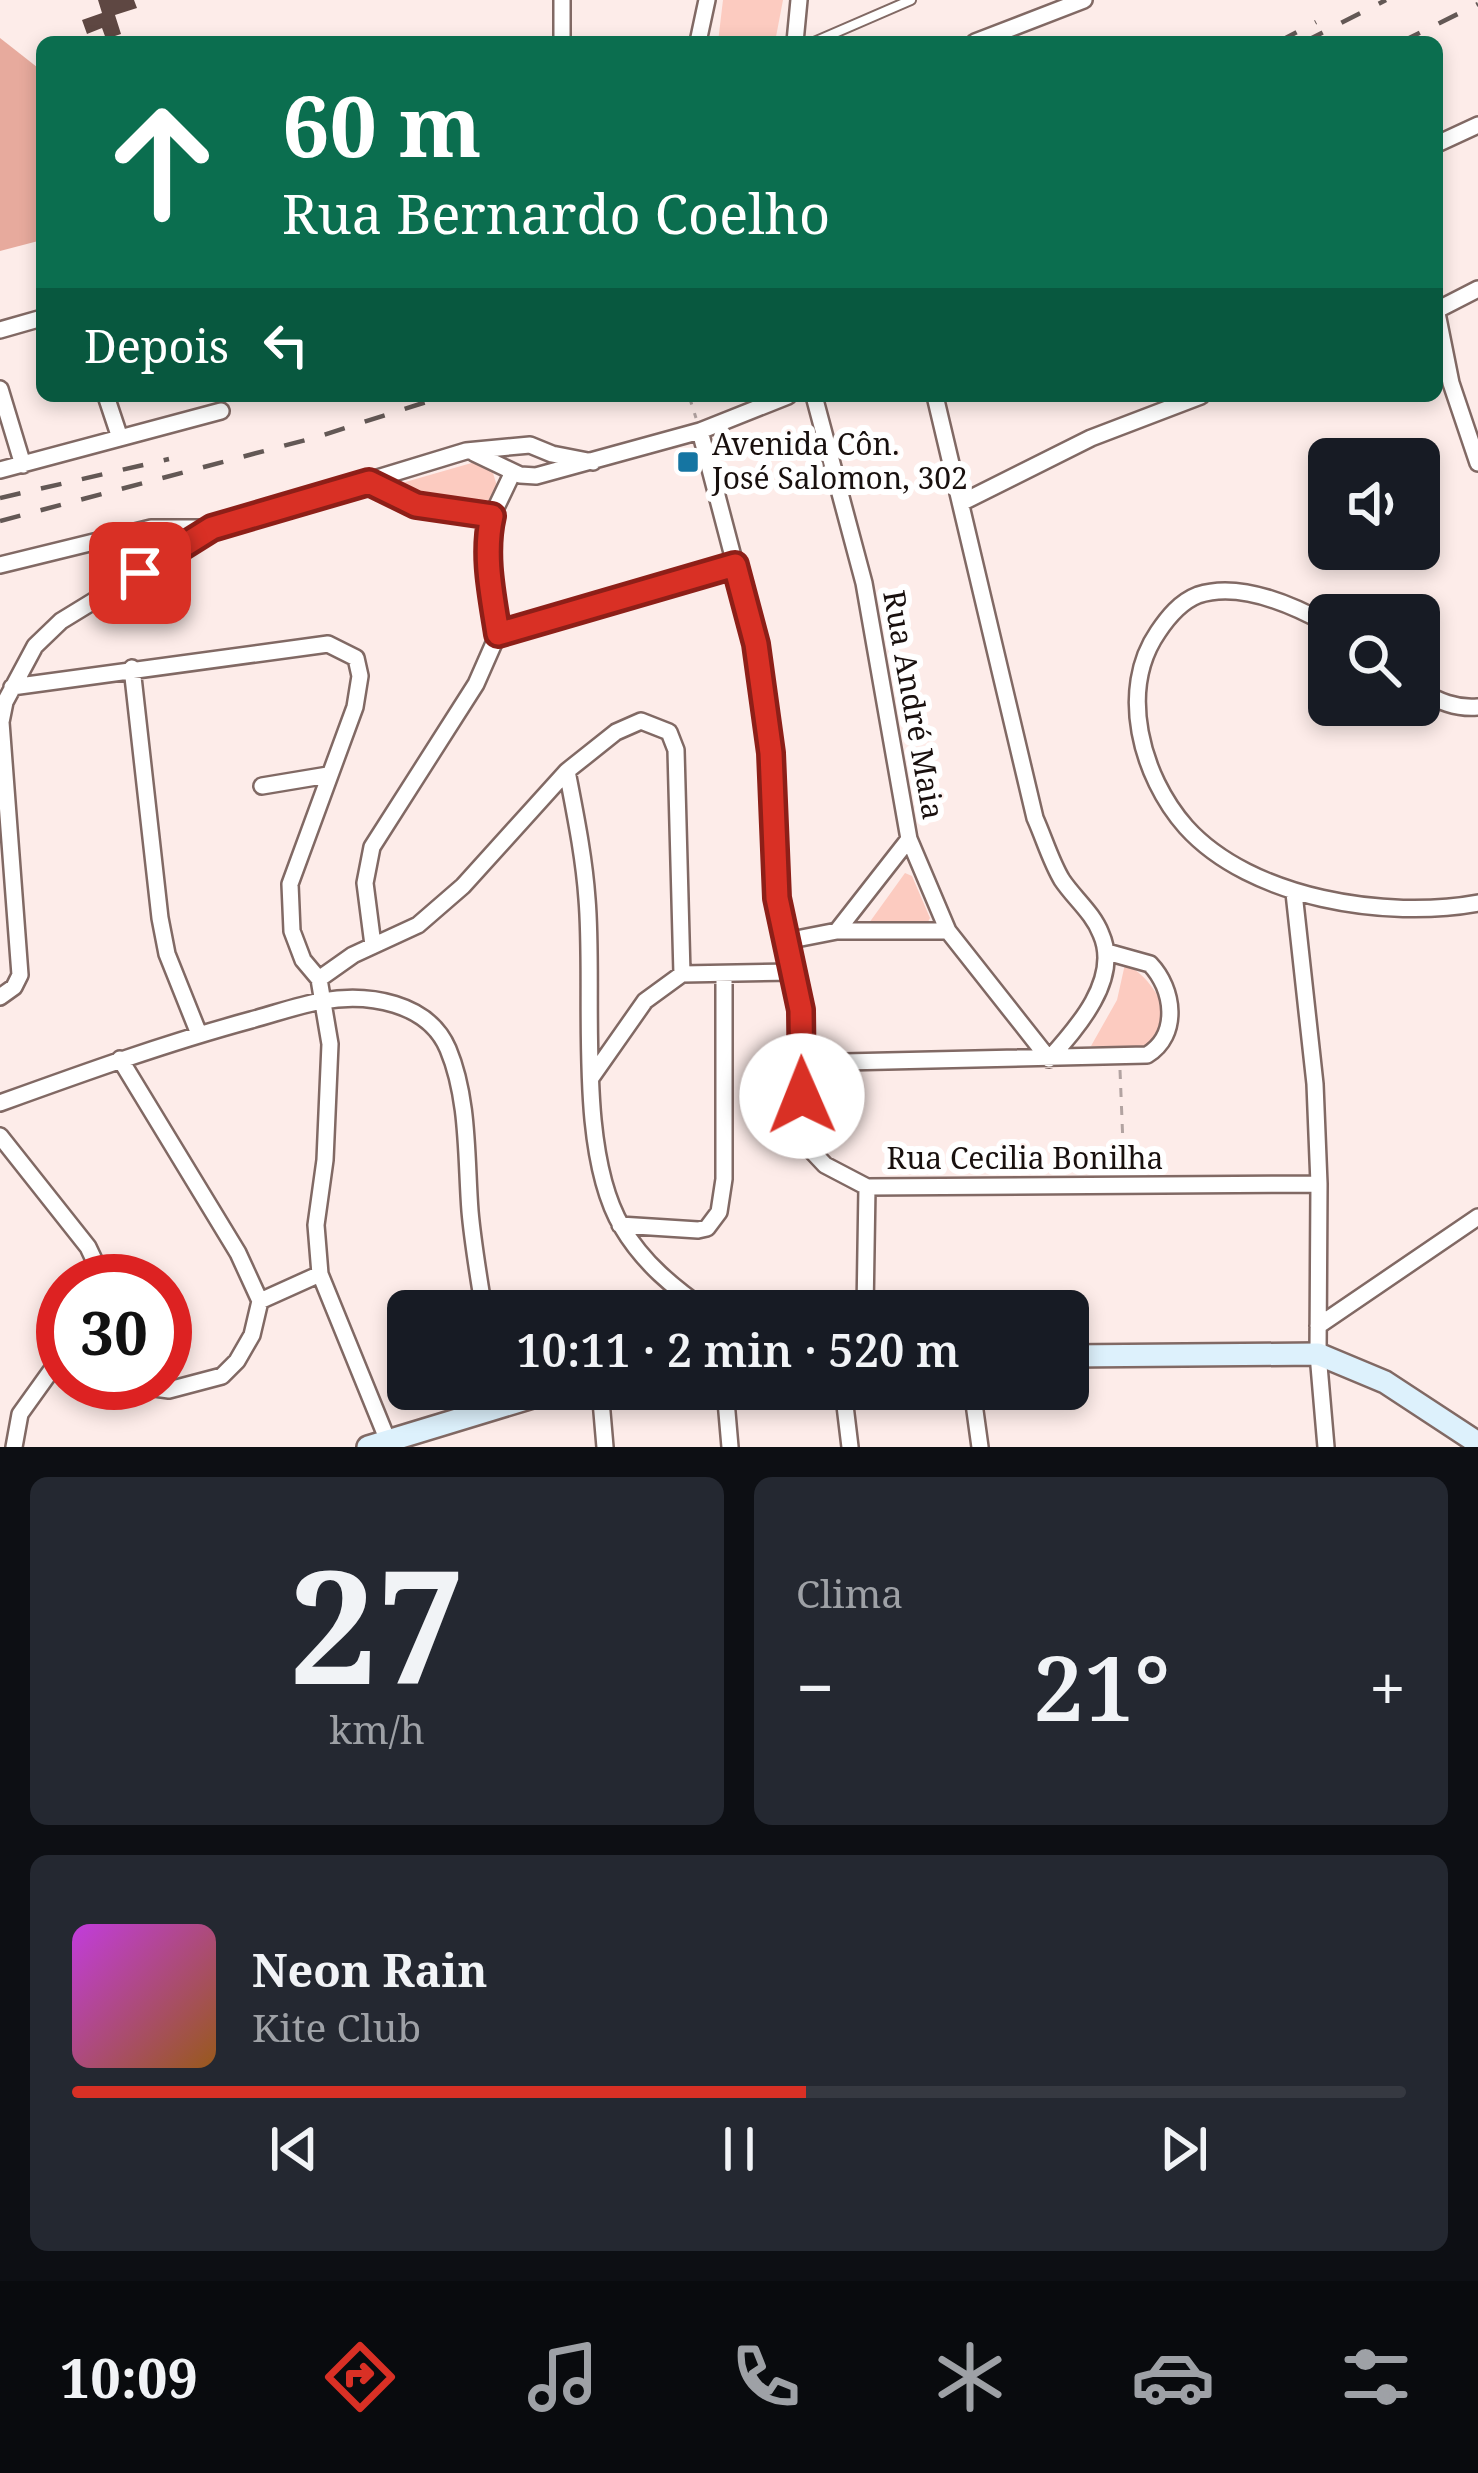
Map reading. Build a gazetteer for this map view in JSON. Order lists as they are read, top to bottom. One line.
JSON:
{"streets":{"street":["Rua André Maia","Rua Cecilia Bonilha"]},"places":{"transit":["Avenida Côn. José Salomon, 302"]},"page":{"turn":["60 m","Rua Bernardo Coelho"],"then":"Depois","limit":"30","trip":"10:11 · 2 min · 520 m","tile":[["27","km/h"],"Clima"],"heat":["−","21°","+"],"song":["Neon Rain","Kite Club"],"tabs":"10:09"}}
